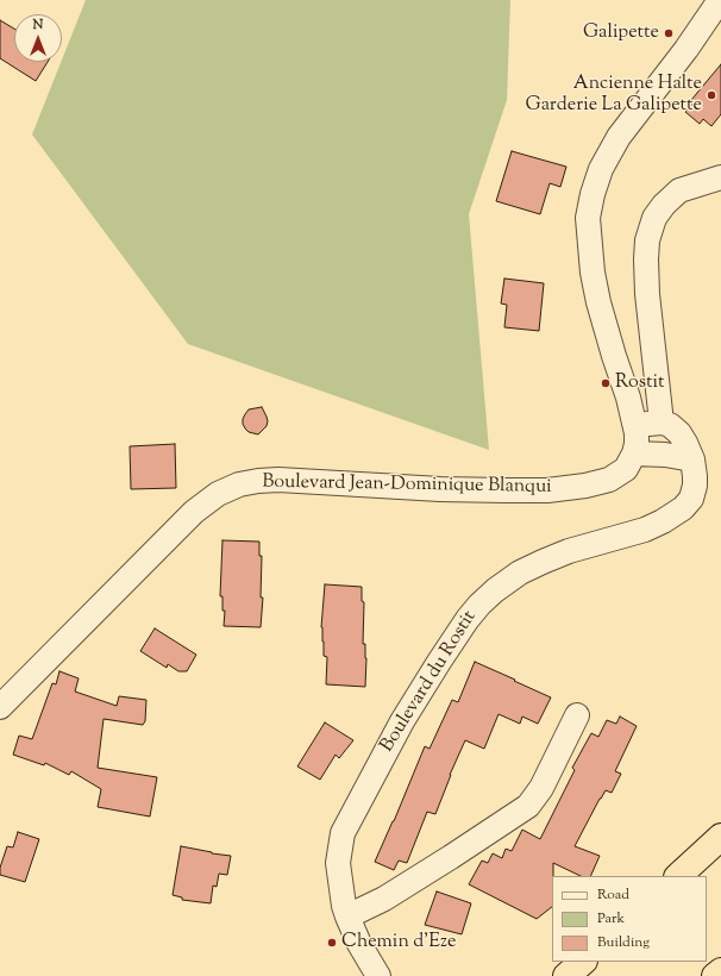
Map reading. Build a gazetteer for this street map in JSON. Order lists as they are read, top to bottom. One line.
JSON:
{"streets":{"street":["Boulevard Jean-Dominique Blanqui","Boulevard du Rostit"]},"places":["Galipette","Ancienne Halte Garderie La Galipette","Rostit","Chemin d'Eze"],"legend":["Road","Park","Building"],"north":"top"}
